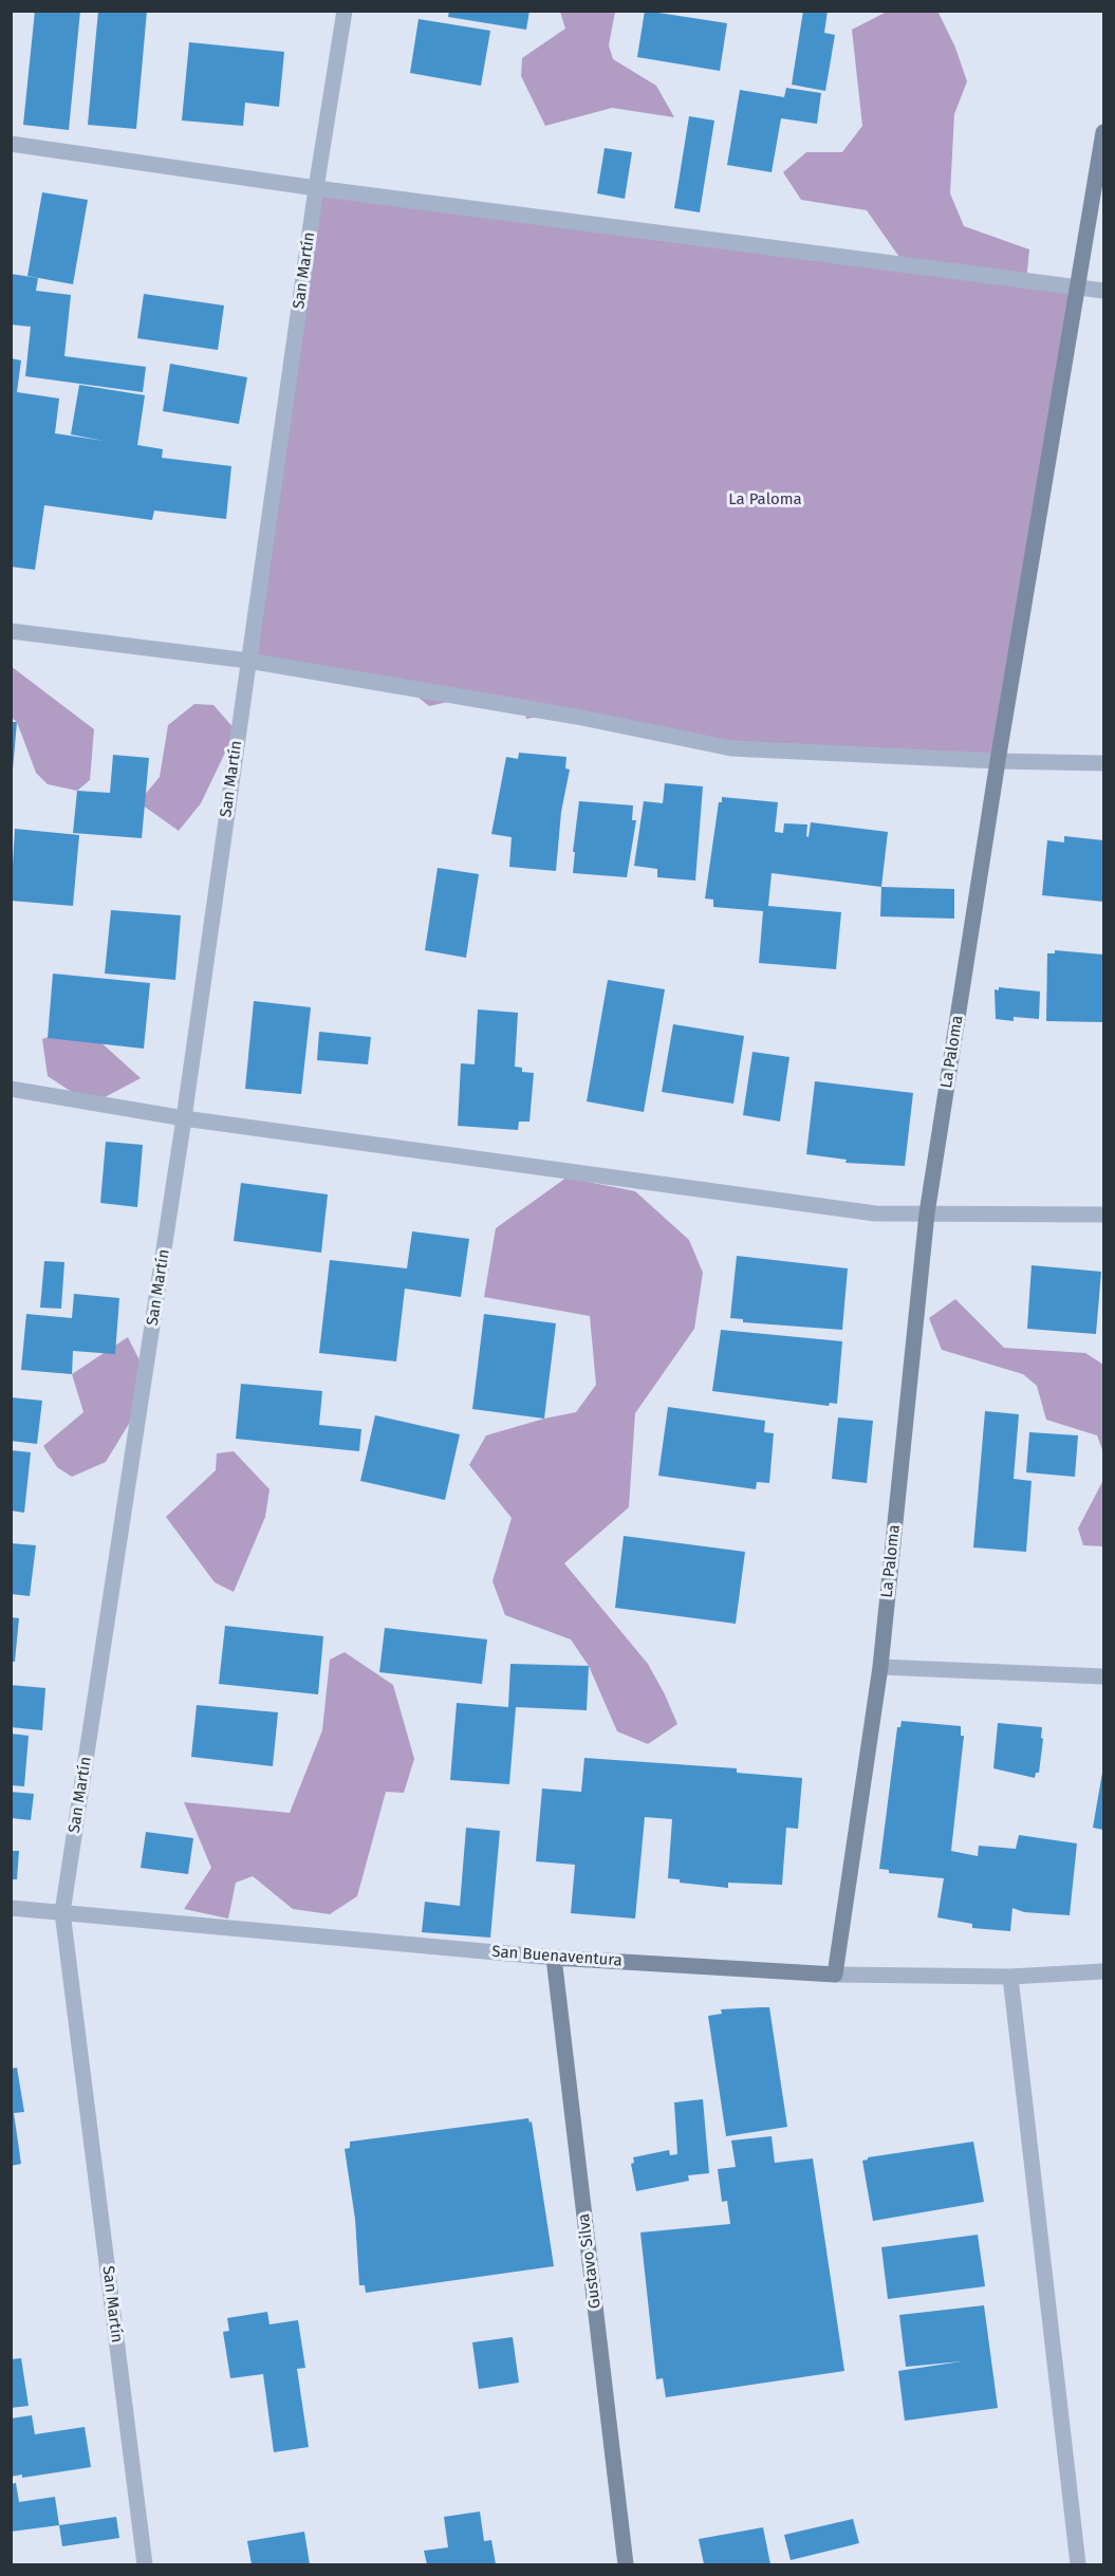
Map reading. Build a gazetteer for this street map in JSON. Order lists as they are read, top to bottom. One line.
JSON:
{"streets":{"street":["San Martín","La Paloma","San Buenaventura","Gustavo Silva"]},"crossings":[["San Martín","San Buenaventura"],["La Paloma","San Buenaventura"],["San Buenaventura","Gustavo Silva"]],"parks":["La Paloma"]}
